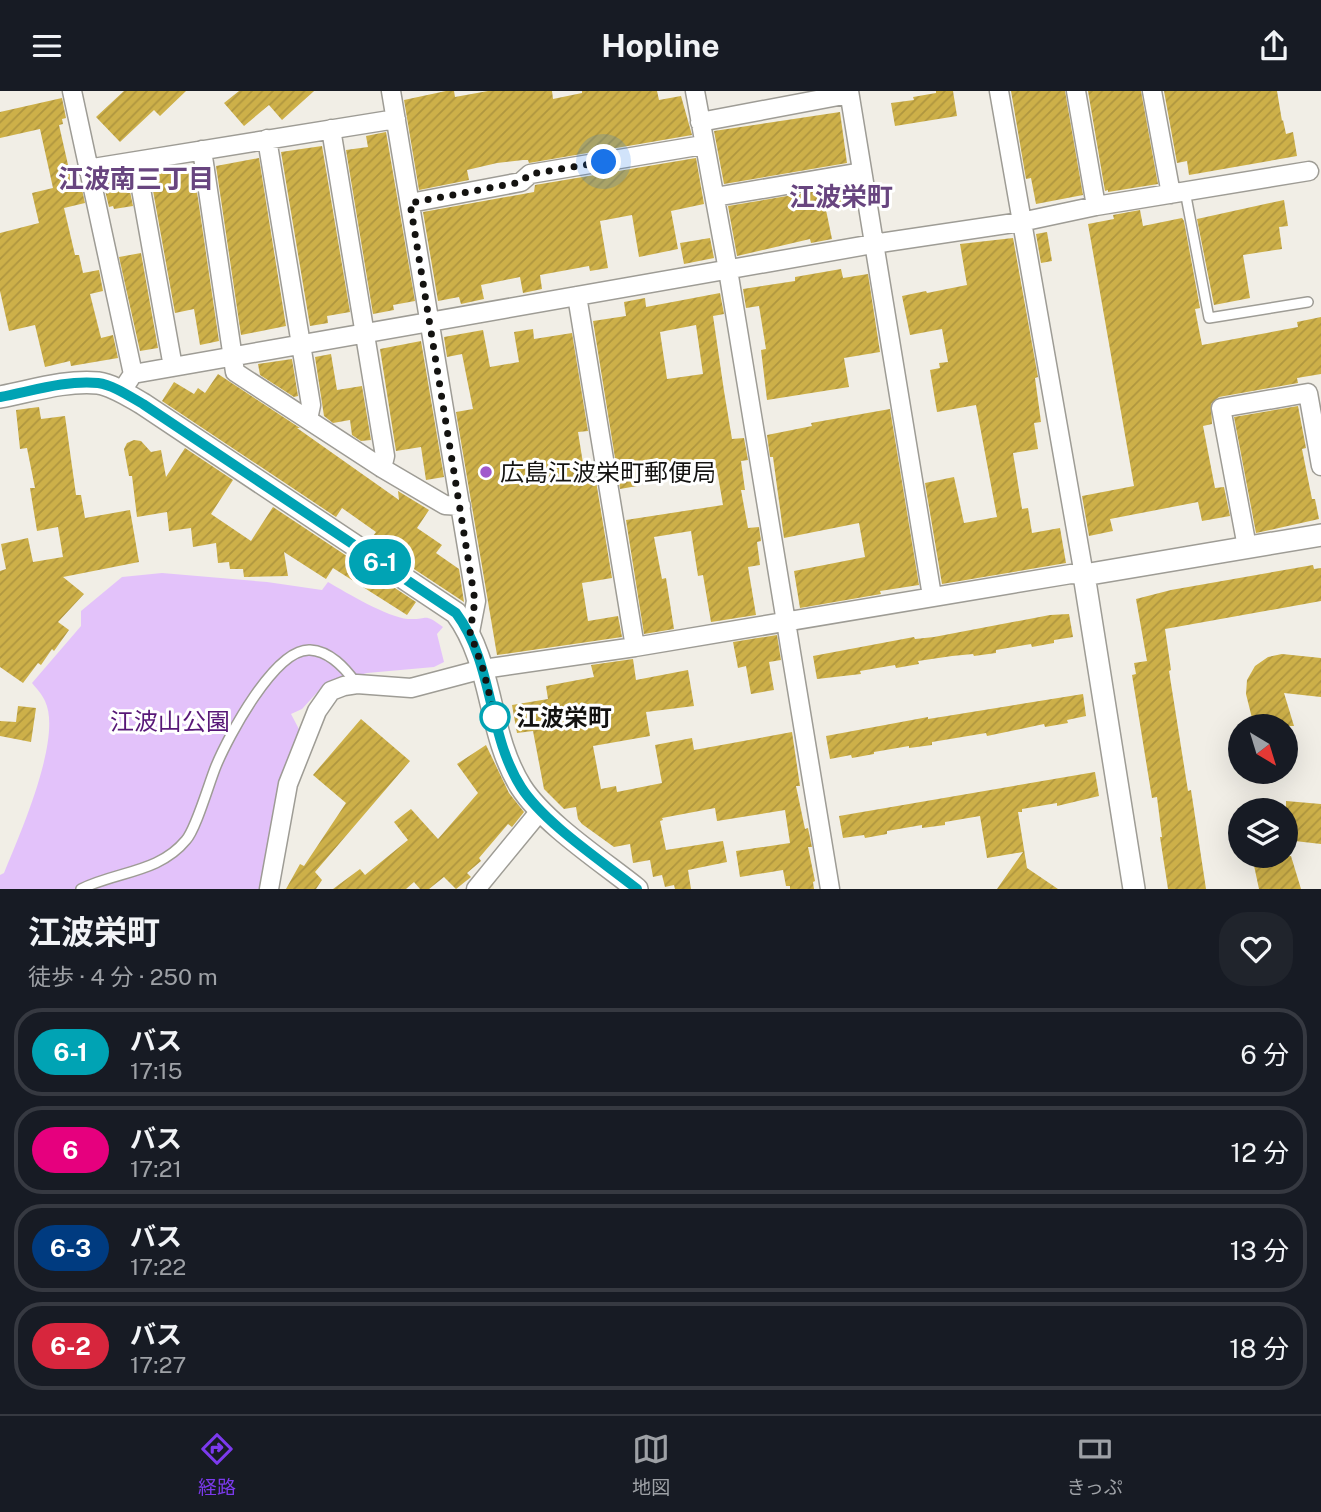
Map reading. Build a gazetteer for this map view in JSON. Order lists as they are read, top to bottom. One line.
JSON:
{"districts":["江波南三丁目","江波栄町"],"parks":["江波山公園"],"places":["広島江波栄町郵便局","江波栄町"],"lines":["bus line 6-1"],"north":"bottom right","page":{"header":"Hopline","on_map":"6-1","heading":["江波栄町","徒歩 · 4 分 · 250 m"],"list":[{"mark":"6-1","name":"バス","note":"17:15","value":"6 分"},{"mark":"6","name":"バス","note":"17:21","value":"12 分"},{"mark":"6-3","name":"バス","note":"17:22","value":"13 分"},{"mark":"6-2","name":"バス","note":"17:27","value":"18 分"}],"tabs":["経路","地図","きっぷ"]}}
